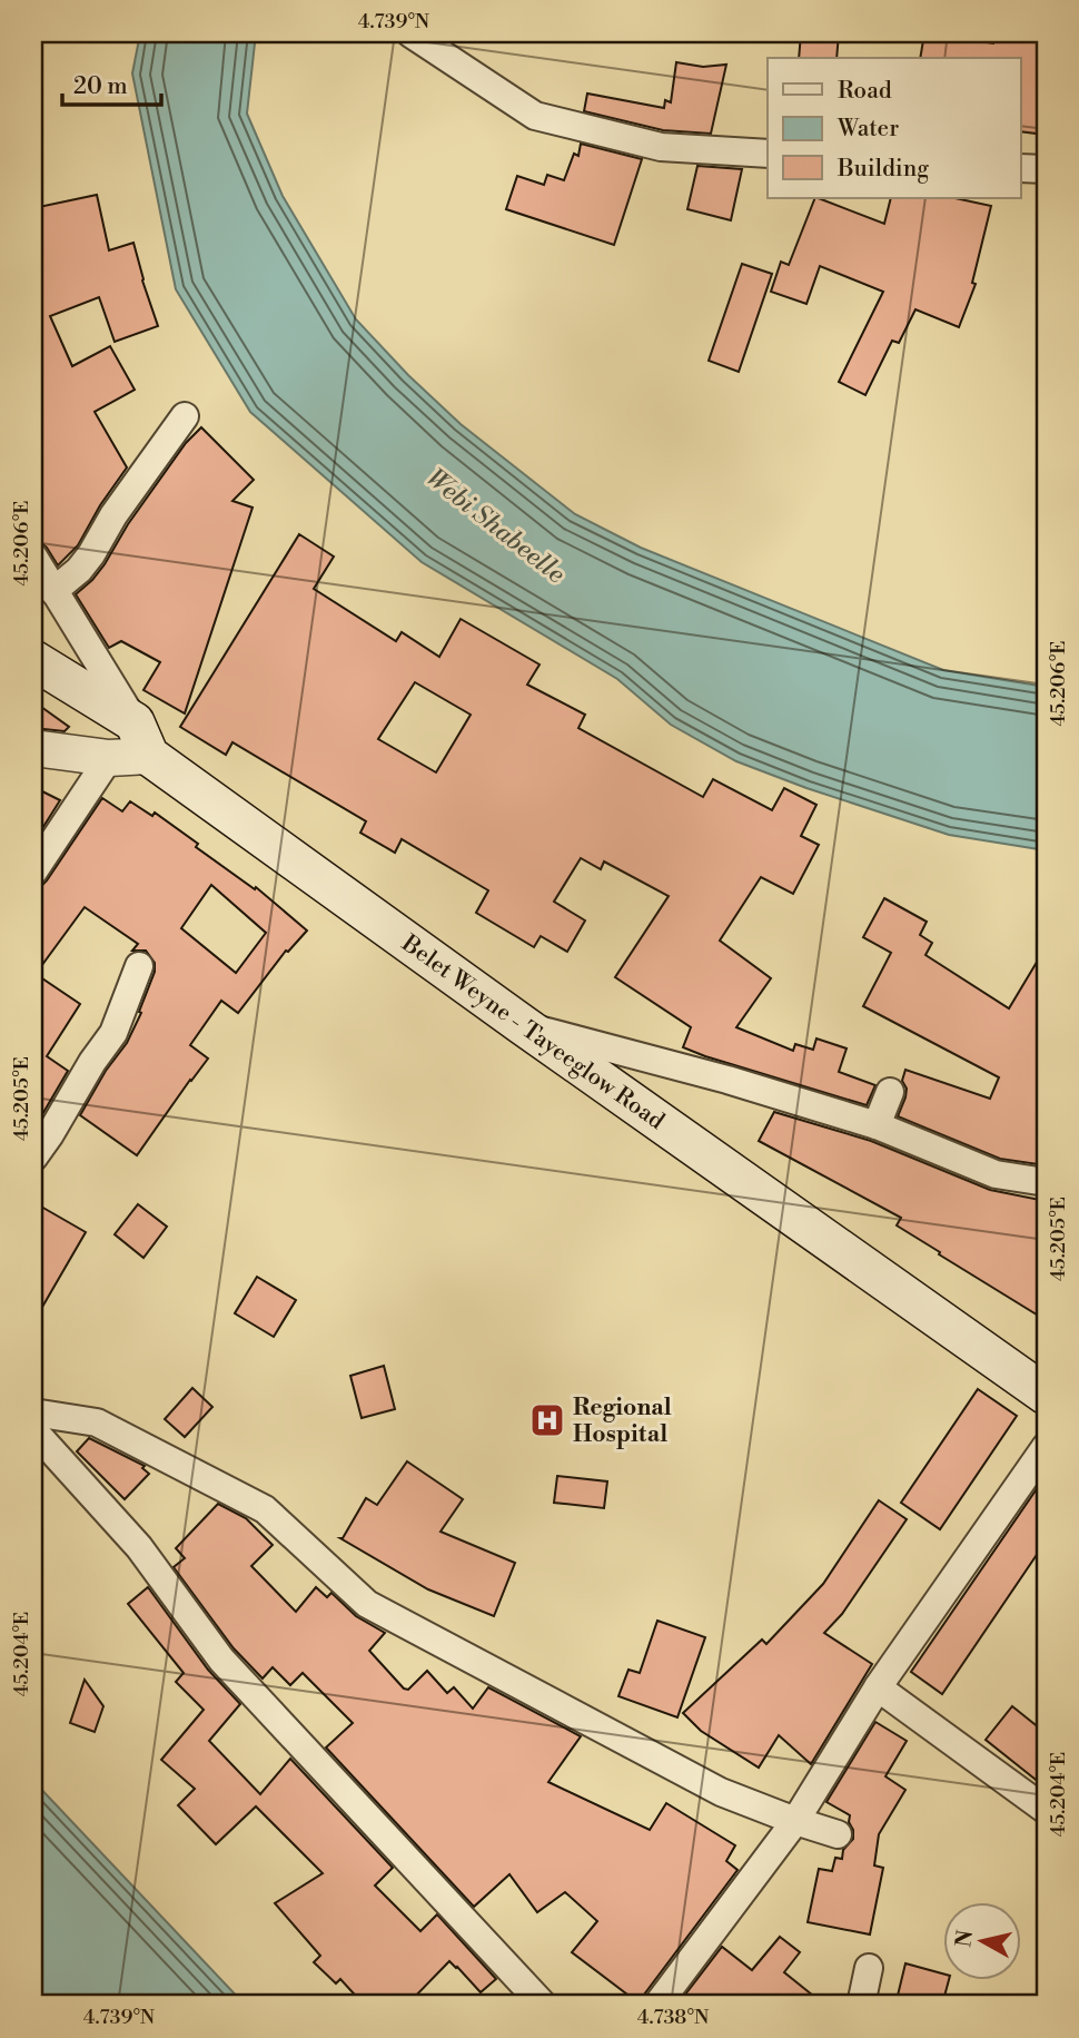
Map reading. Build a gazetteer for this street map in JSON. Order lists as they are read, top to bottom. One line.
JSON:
{"streets":{"main road":["Belet Weyne - Tayeeglow Road"]},"water":["Webi Shabeelle"],"places":{"hospital":["Regional Hospital"]},"legend":["Road","Water","Building"],"scale_bar":"20 m","north":"left","coordinates":["4.739°N","45.206°E","45.205°E","45.204°E","4.738°N"]}
